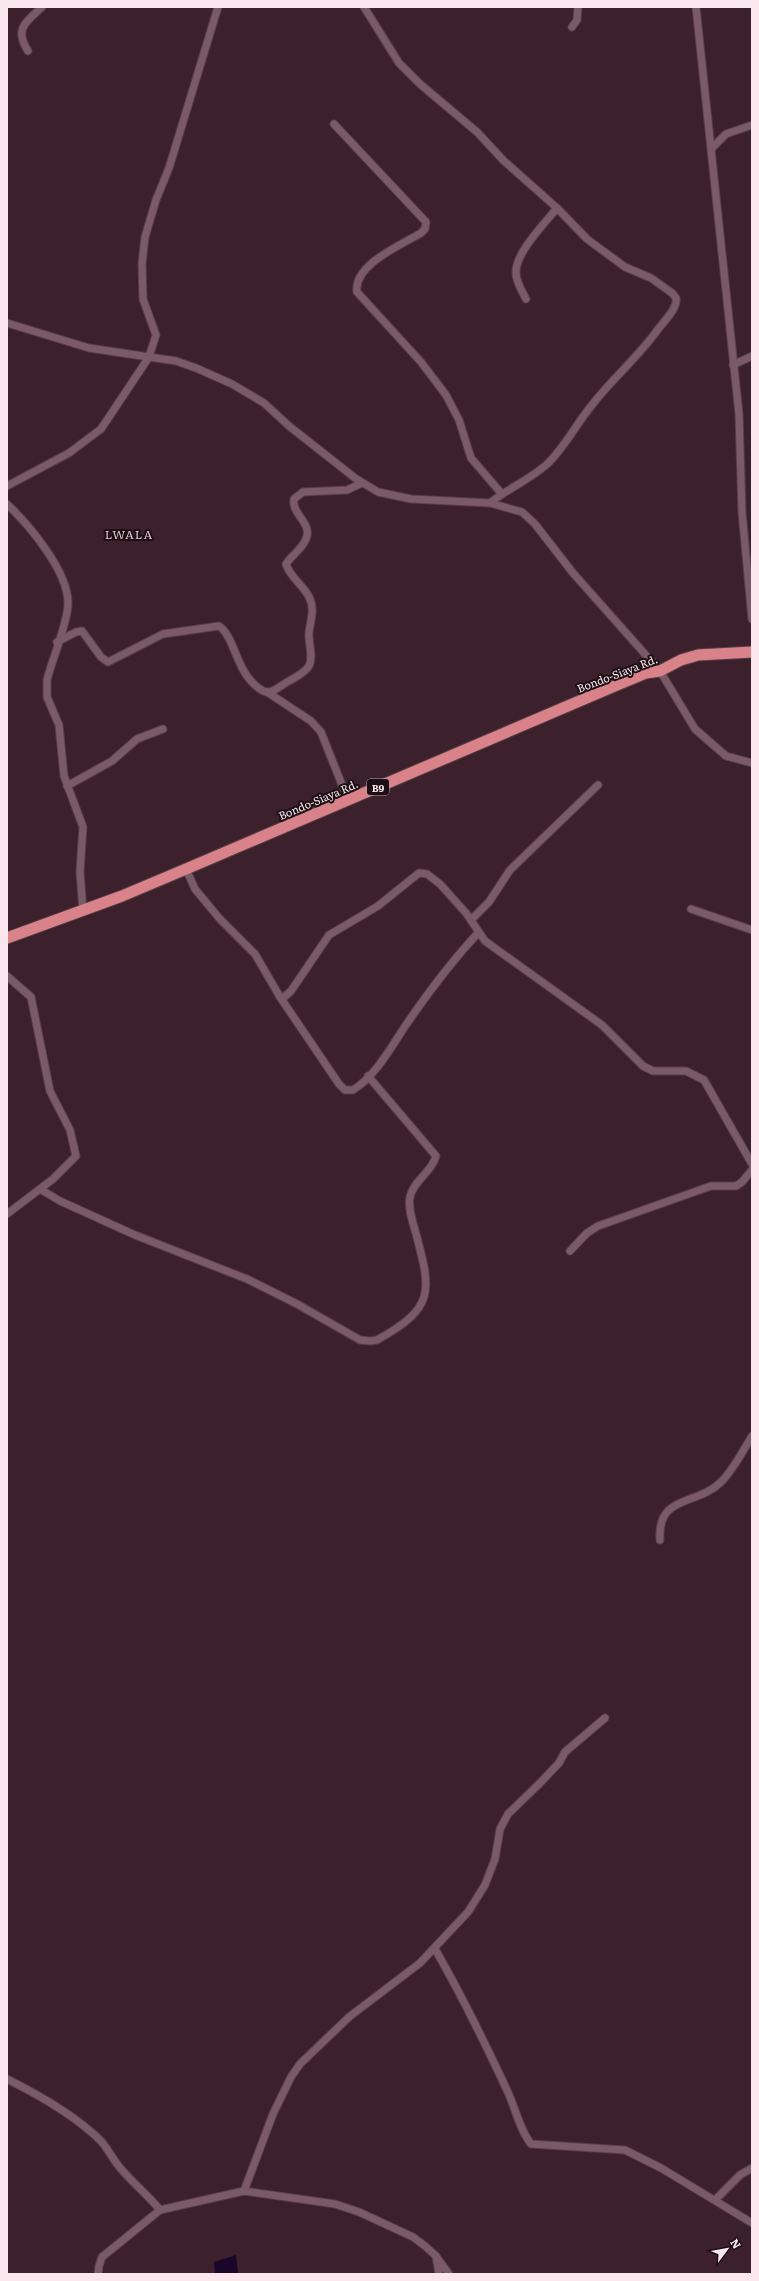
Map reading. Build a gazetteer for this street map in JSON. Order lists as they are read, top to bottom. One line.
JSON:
{"streets":{"highway":["Bondo-Siaya Rd.","B9"]},"districts":["LWALA"],"north":"top right"}
